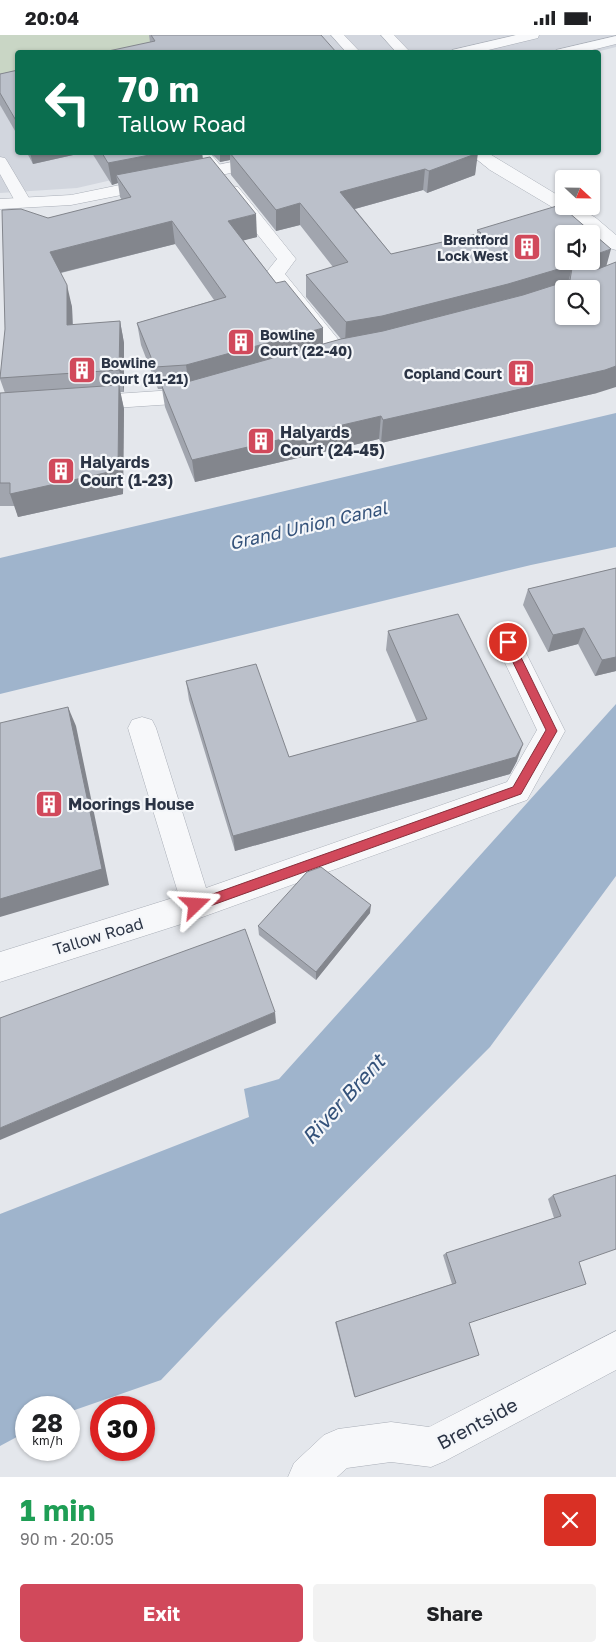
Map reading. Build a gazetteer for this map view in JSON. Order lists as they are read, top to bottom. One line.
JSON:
{"streets":{"street":["Tallow Road","Brentside"]},"water":["Grand Union Canal","River Brent"],"places":{"building":["Brentford Lock West","Bowline Court (22-40)","Bowline Court (11-21)","Copland Court","Halyards Court (24-45)","Halyards Court (1-23)","Moorings House"]},"north":"right","page":{"status":"20:04","turn":["70 m","Tallow Road"],"speed":"28 km/h","limit":"30","heading":["1 min","90 m · 20:05"],"buttons":["Exit","Share"]}}
